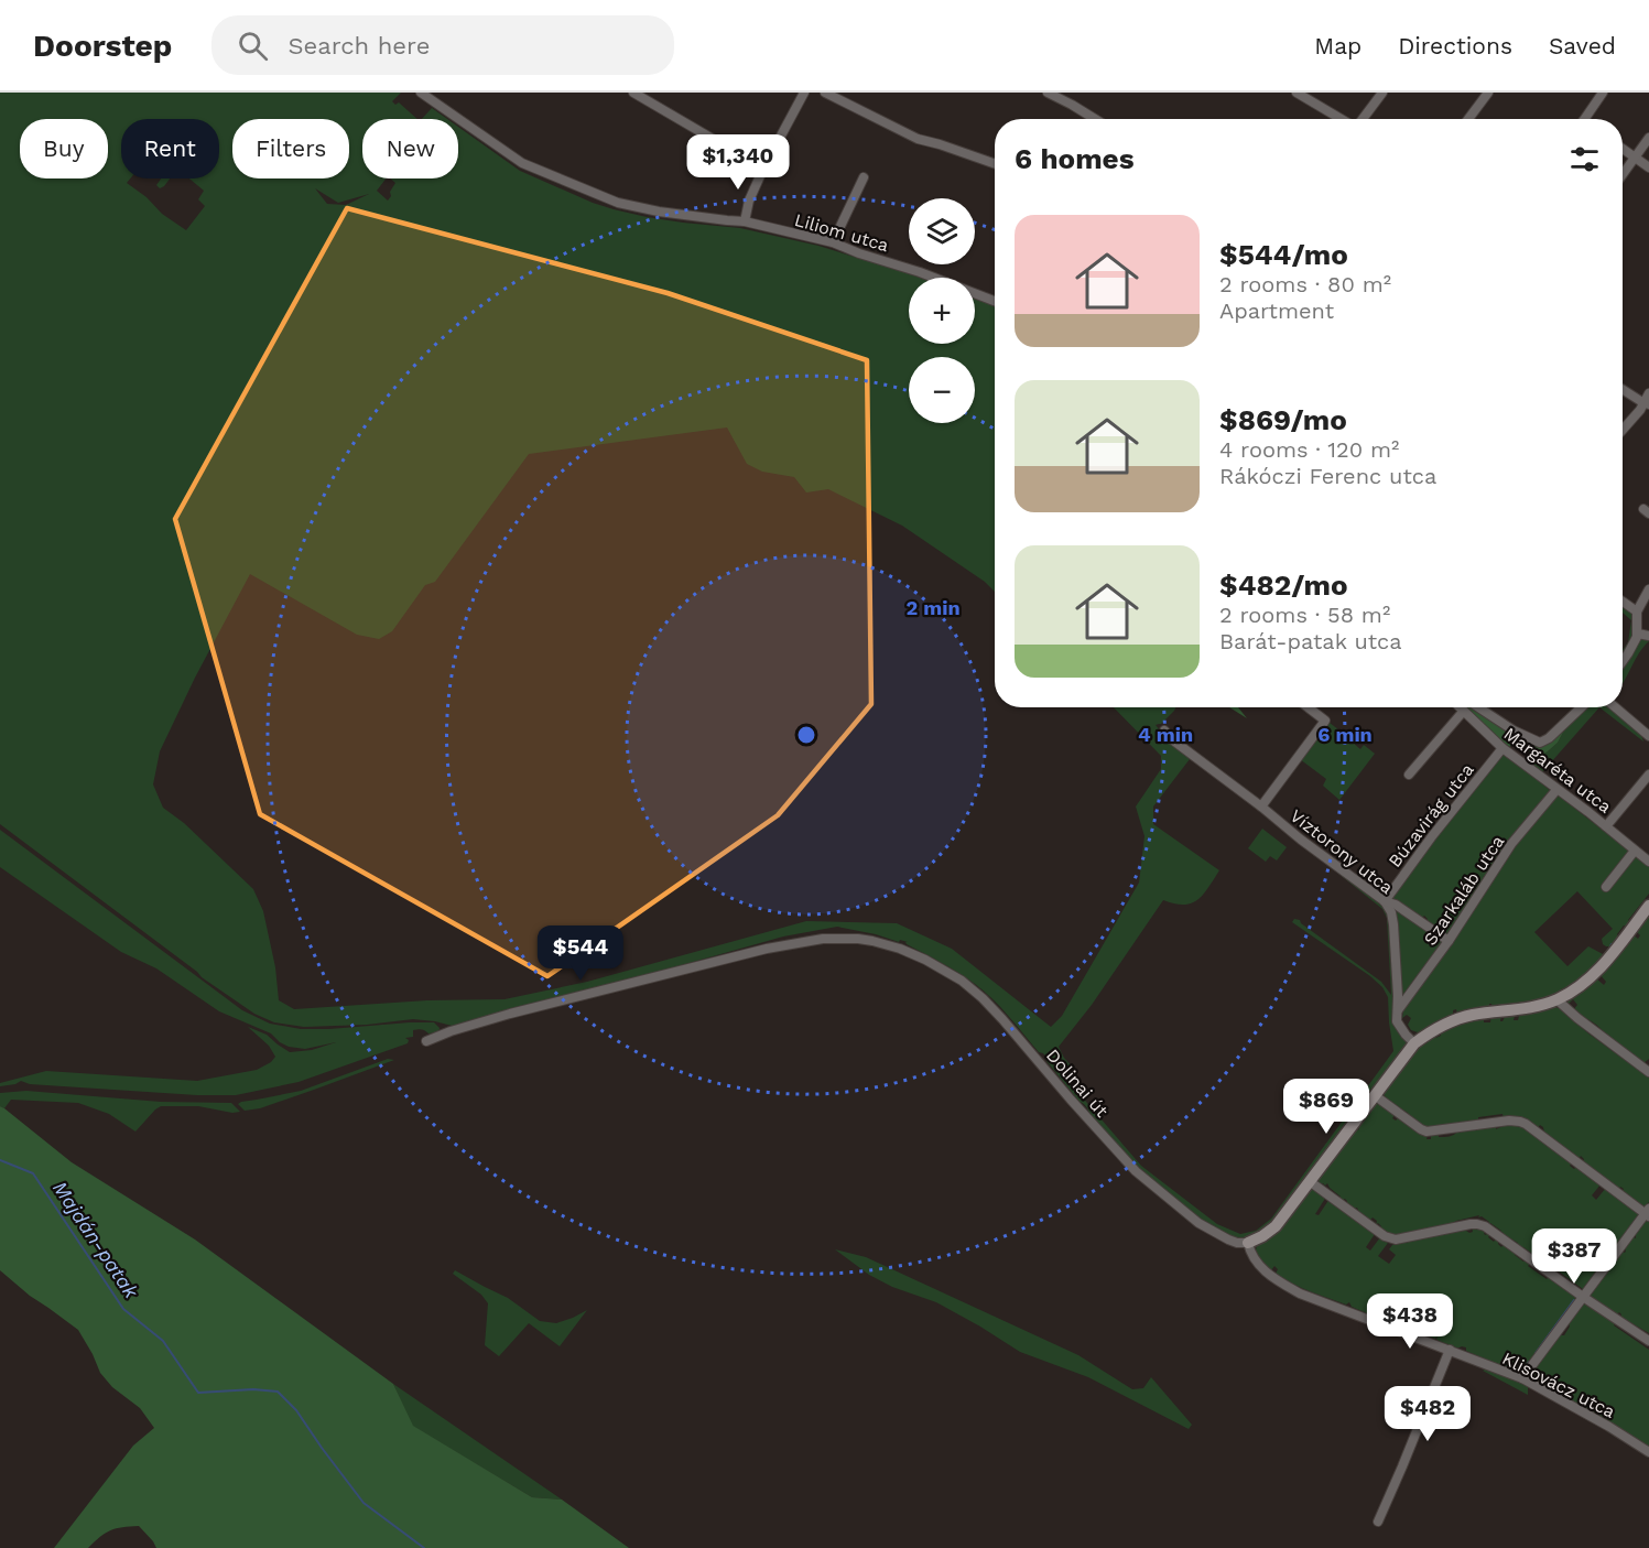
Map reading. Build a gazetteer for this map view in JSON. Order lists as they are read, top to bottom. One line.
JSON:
{"streets":{"street":["Liliom utca","Margaréta utca","Búzavirág utca","Víztorony utca","Szarkaláb utca","Dolinai út","Klisovácz utca"]},"crossings":[["Margaréta utca","Búzavirág utca"],["Margaréta utca","Szarkaláb utca"],["Búzavirág utca","Víztorony utca"],["Víztorony utca","Szarkaláb utca"],["Dolinai út","Klisovácz utca"]],"water":["Majdán-patak"],"page":{"header":"Doorstep","search":"Search here","nav":["Map","Directions","Saved"],"chip":["Buy","Rent","Filters","New"],"heading":"6 homes","price":["$1,340","$544","$869","$387","$438","$482"],"map_buttons":["+","−"],"list":[{"name":"$544/mo","note":"2 rooms · 80 m² · Apartment"},{"name":"$869/mo","note":"4 rooms · 120 m² · Rákóczi Ferenc utca"},{"name":"$482/mo","note":"2 rooms · 58 m² · Barát-patak utca"}]},"rings":["2 min","4 min","6 min"]}
